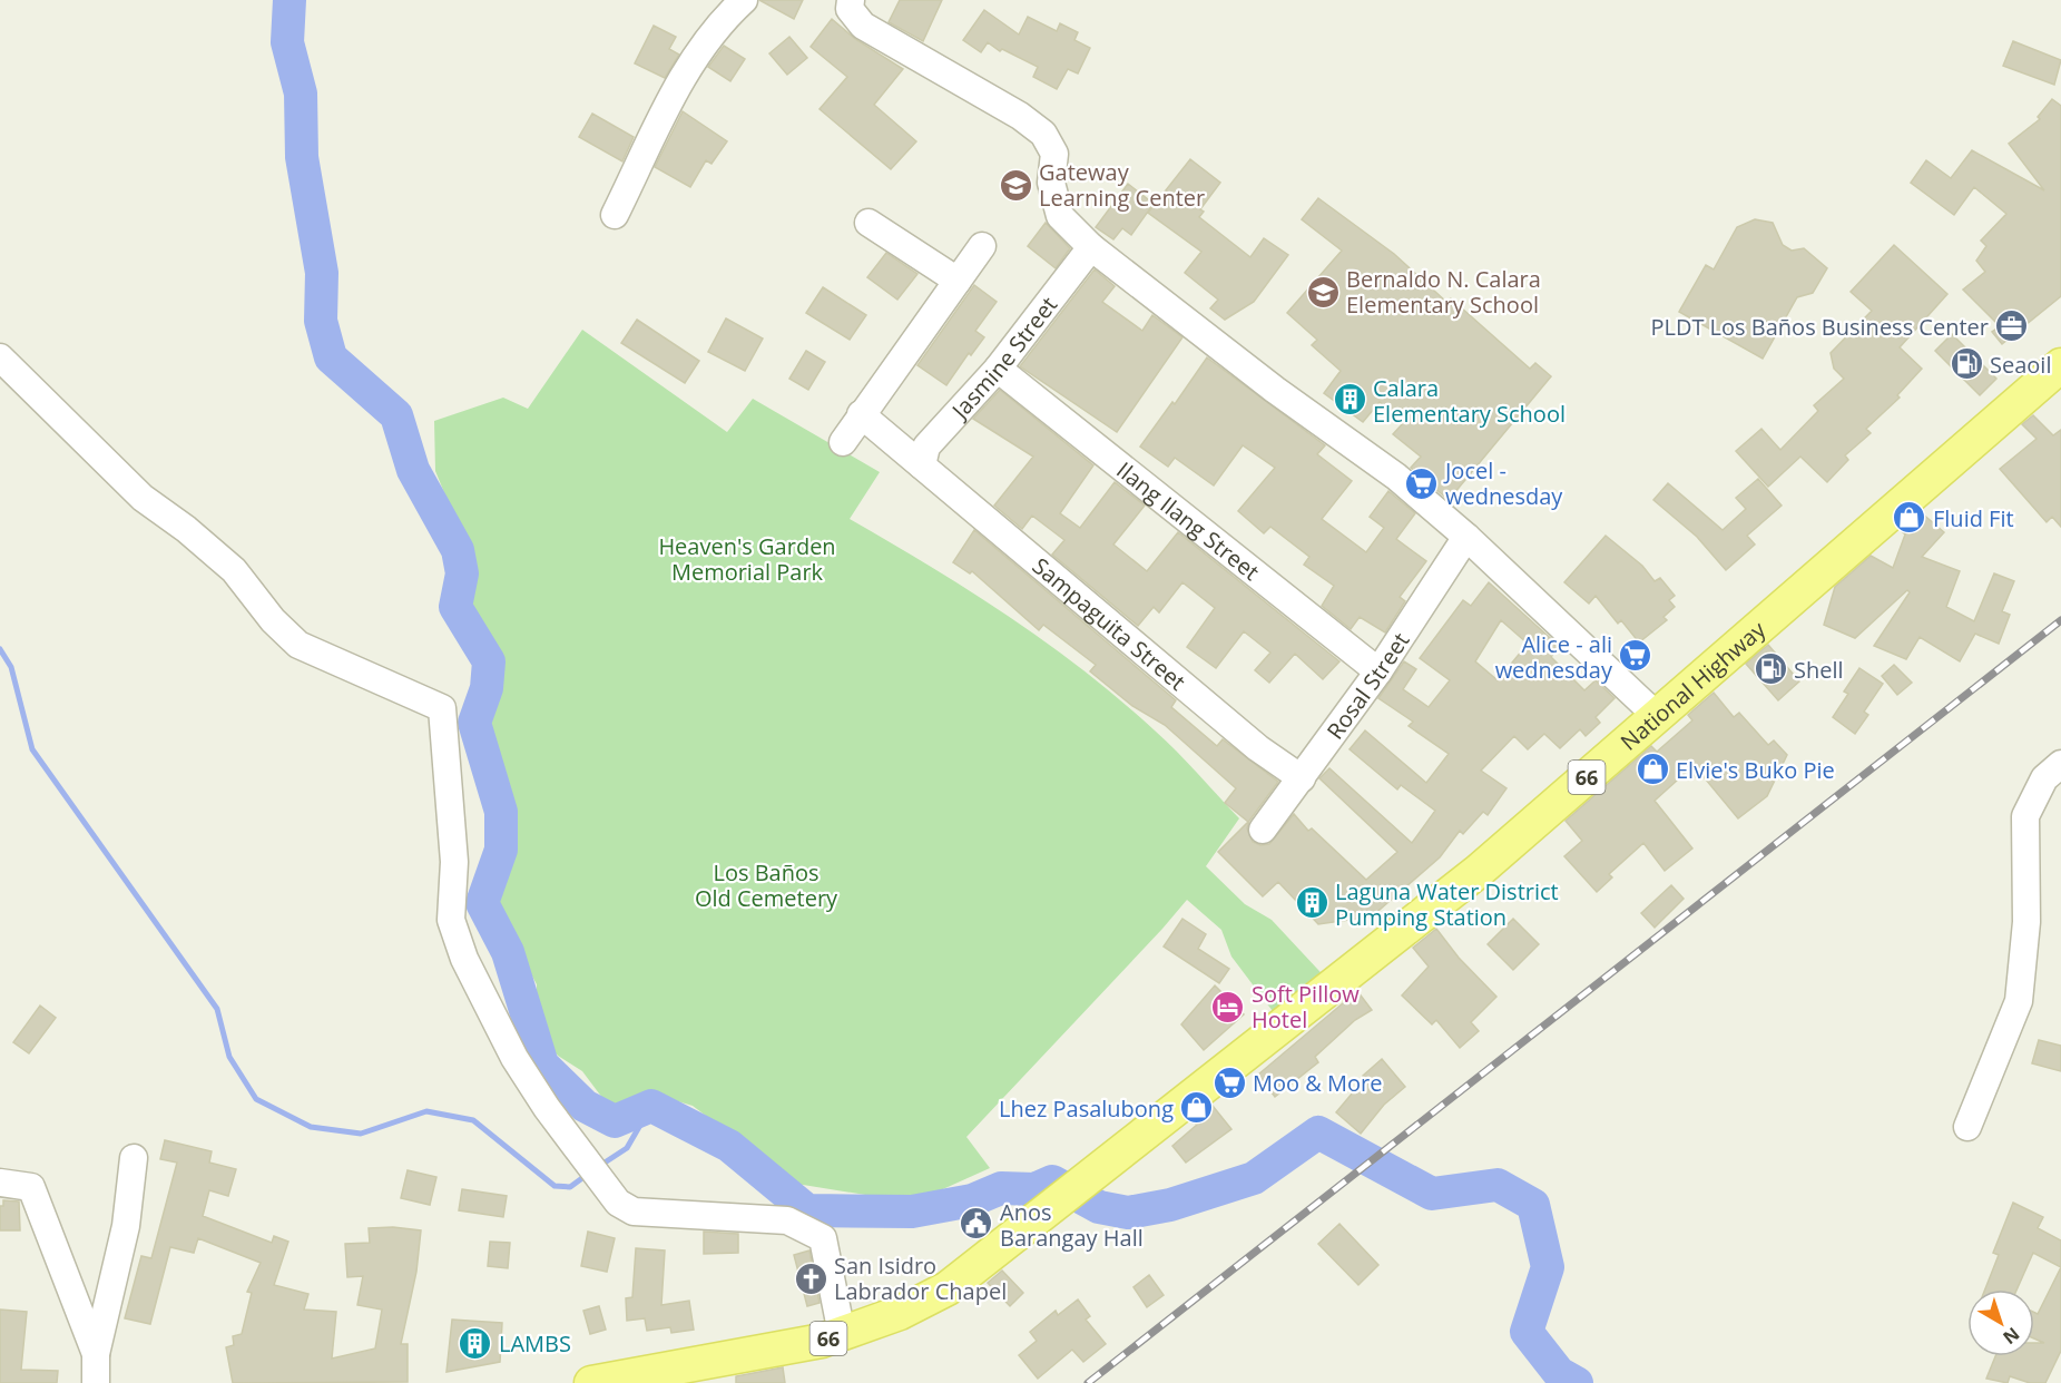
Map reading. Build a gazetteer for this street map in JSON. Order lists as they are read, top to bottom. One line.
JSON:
{"streets":{"main road":["National Highway","66"],"street":["Jasmine Street","Ilang Ilang Street","Sampaguita Street","Rosal Street"]},"crossings":[["Jasmine Street","Ilang Ilang Street"],["Jasmine Street","Sampaguita Street"],["Ilang Ilang Street","Rosal Street"],["Sampaguita Street","Rosal Street"]],"parks":["Heaven's Garden Memorial Park","Los Baños Old Cemetery"],"places":{"school or university":["Gateway Learning Center","Bernaldo N. Calara Elementary School"],"office":["PLDT Los Baños Business Center"],"fuel station":["Seaoil","Shell"],"building":["Calara Elementary School","Laguna Water District Pumping Station","LAMBS"],"supermarket":["Jocel - wednesday","Alice - ali wednesday","Moo & More"],"shop":["Fluid Fit","Elvie's Buko Pie","Lhez Pasalubong"],"hotel":["Soft Pillow Hotel"],"public building":["Anos Barangay Hall"],"church":["San Isidro Labrador Chapel"]},"north":"bottom right"}
